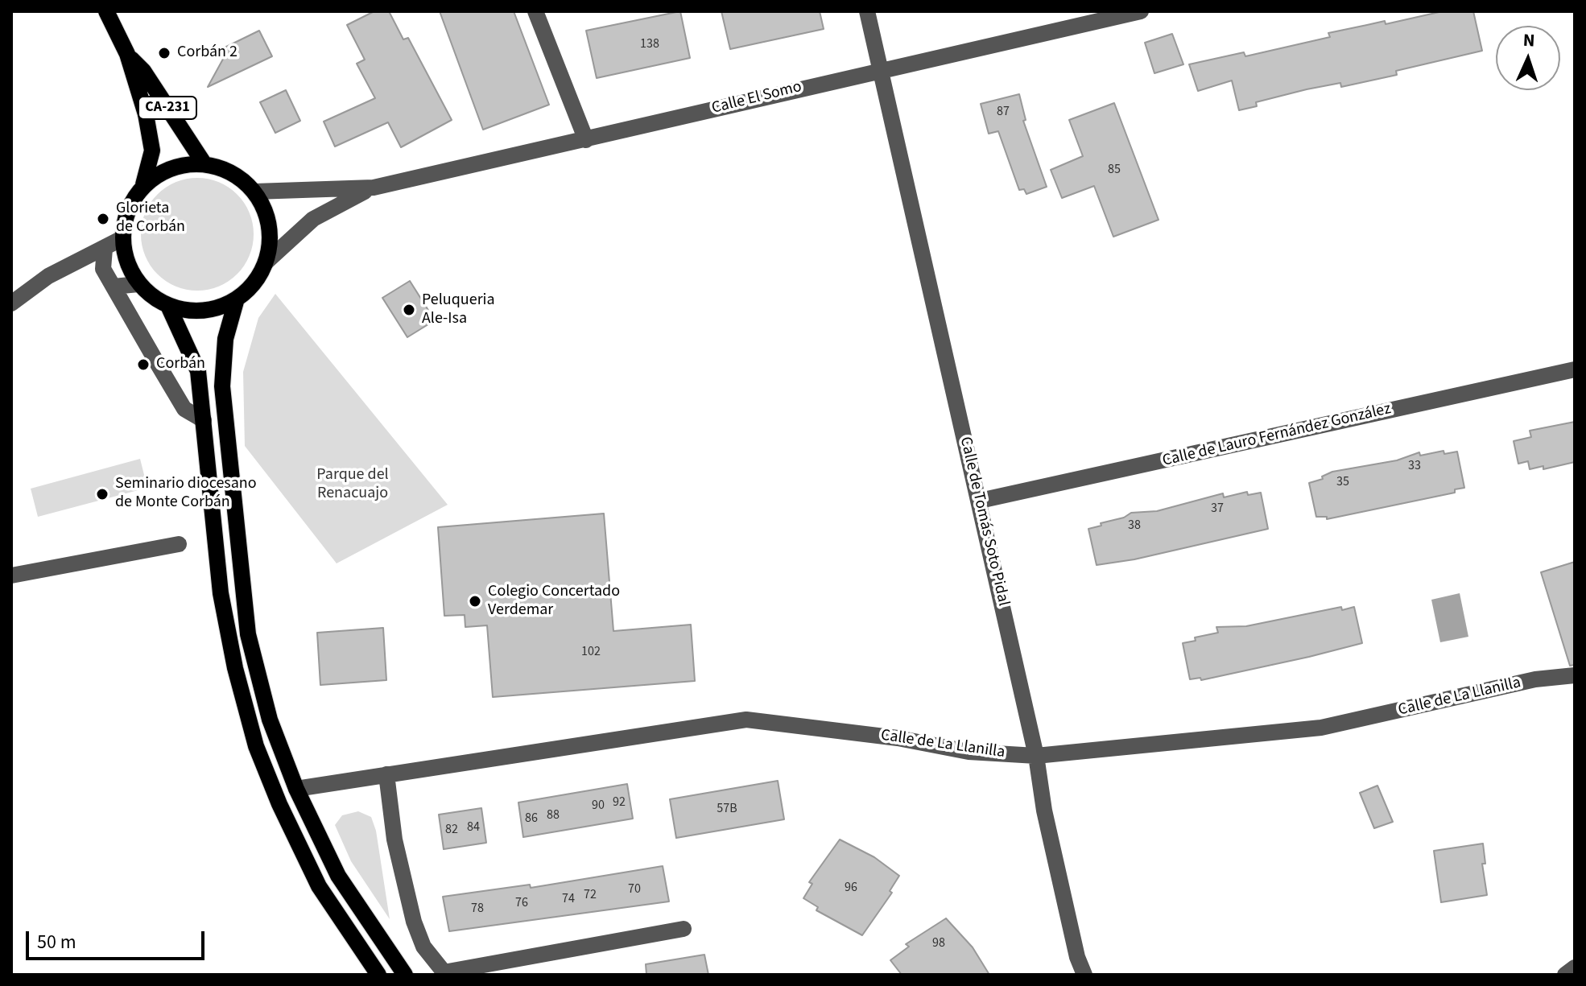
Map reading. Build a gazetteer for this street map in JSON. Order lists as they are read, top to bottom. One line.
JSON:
{"streets":{"main road":["CA-231"],"street":["Calle El Somo","Calle de Lauro Fernández González","Calle de Tomás Soto Pidal","Calle de La Llanilla"]},"crossings":[["Calle El Somo","CA-231"],["Calle El Somo","Calle de Tomás Soto Pidal"],["Calle de Lauro Fernández González","Calle de Tomás Soto Pidal"],["Calle de Tomás Soto Pidal","Calle de La Llanilla"]],"parks":["Parque del Renacuajo"],"places":["Corbán 2","Glorieta de Corbán","Peluqueria Ale-Isa","Corbán","Seminario diocesano de Monte Corbán","Colegio Concertado Verdemar"],"house_numbers":["138","87","85","33","35","37","38","102","92","90","57B","88","86","84","82","96","70","72","74","76","78","98"],"scale_bar":"50 m","north":"top"}
